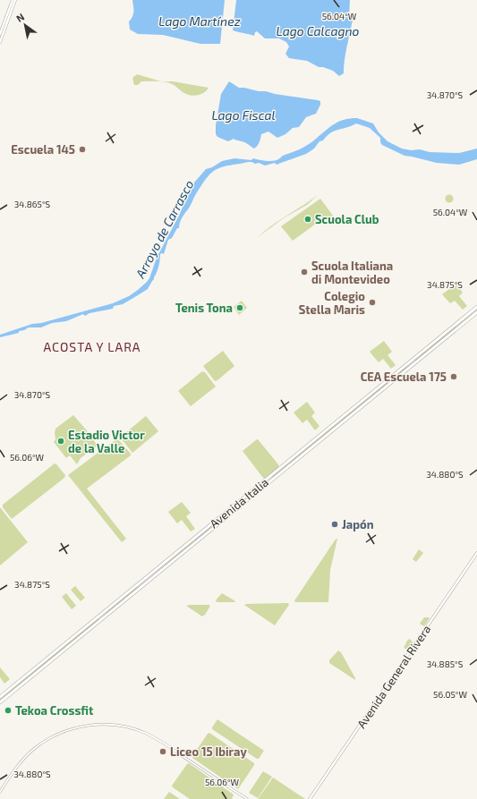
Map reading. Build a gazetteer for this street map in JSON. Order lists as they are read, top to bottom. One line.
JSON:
{"streets":{"main road":["Avenida Italia","Avenida General Rivera"]},"districts":["ACOSTA Y LARA"],"water":["Lago Martínez","Lago Calcagno","Lago Fiscal","Arroyo de Carrasco"],"places":["Escuela 145","Scuola Club","Scuola Italiana di Montevideo","Colegio Stella Maris","Tenis Tona","CEA Escuela 175","Estadio Victor de la Valle","Japón","Tekoa Crossfit","Liceo 15 Ibiray"],"north":"top left","coordinates":["56.04°W","34.870°S","34.865°S","34.875°S","56.06°W","34.880°S","34.885°S","56.05°W"]}
